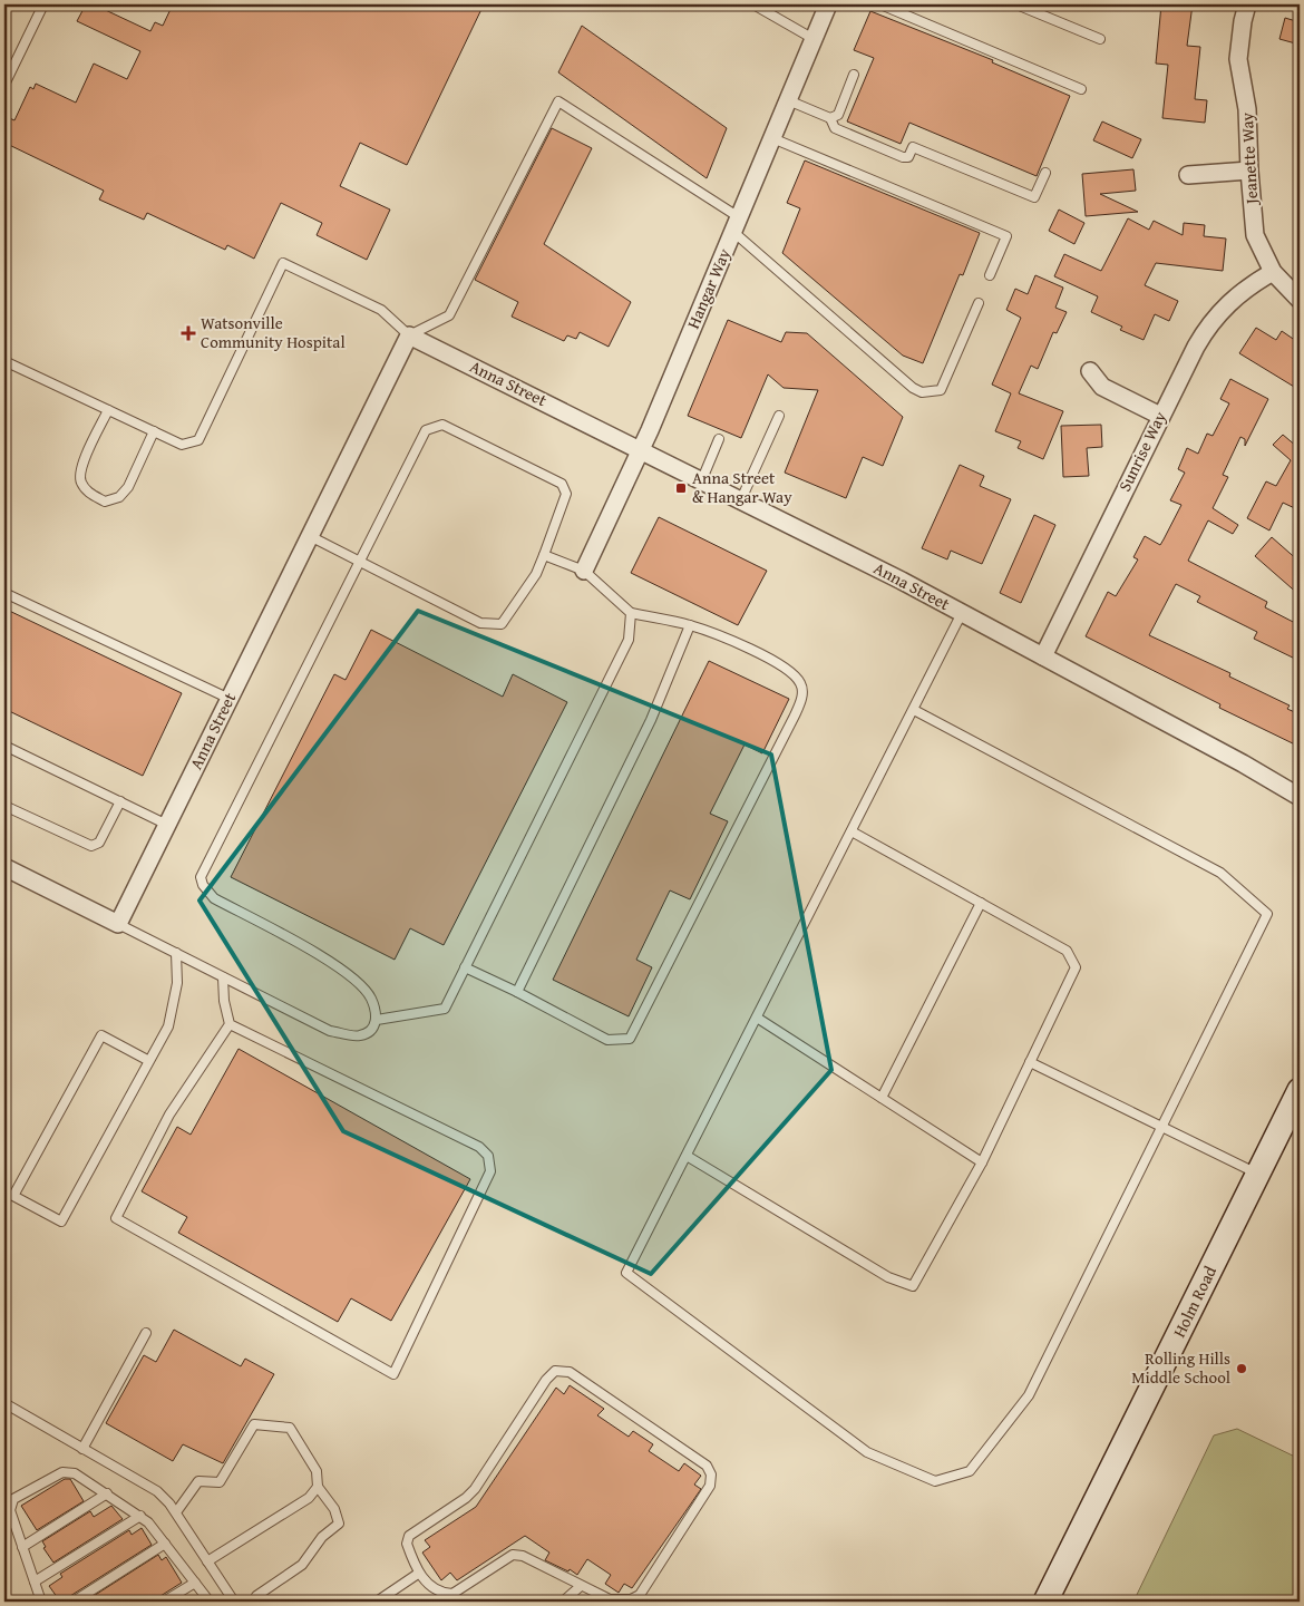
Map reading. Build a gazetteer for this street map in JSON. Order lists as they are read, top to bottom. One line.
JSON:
{"streets":{"street":["Jeanette Way","Hangar Way","Anna Street","Sunrise Way","Holm Road"]},"crossings":[["Jeanette Way","Sunrise Way"],["Hangar Way","Anna Street"],["Anna Street","Sunrise Way"]],"places":{"health":["Watsonville Community Hospital"],"transit":["Anna Street & Hangar Way"],"other":["Rolling Hills Middle School"]}}
